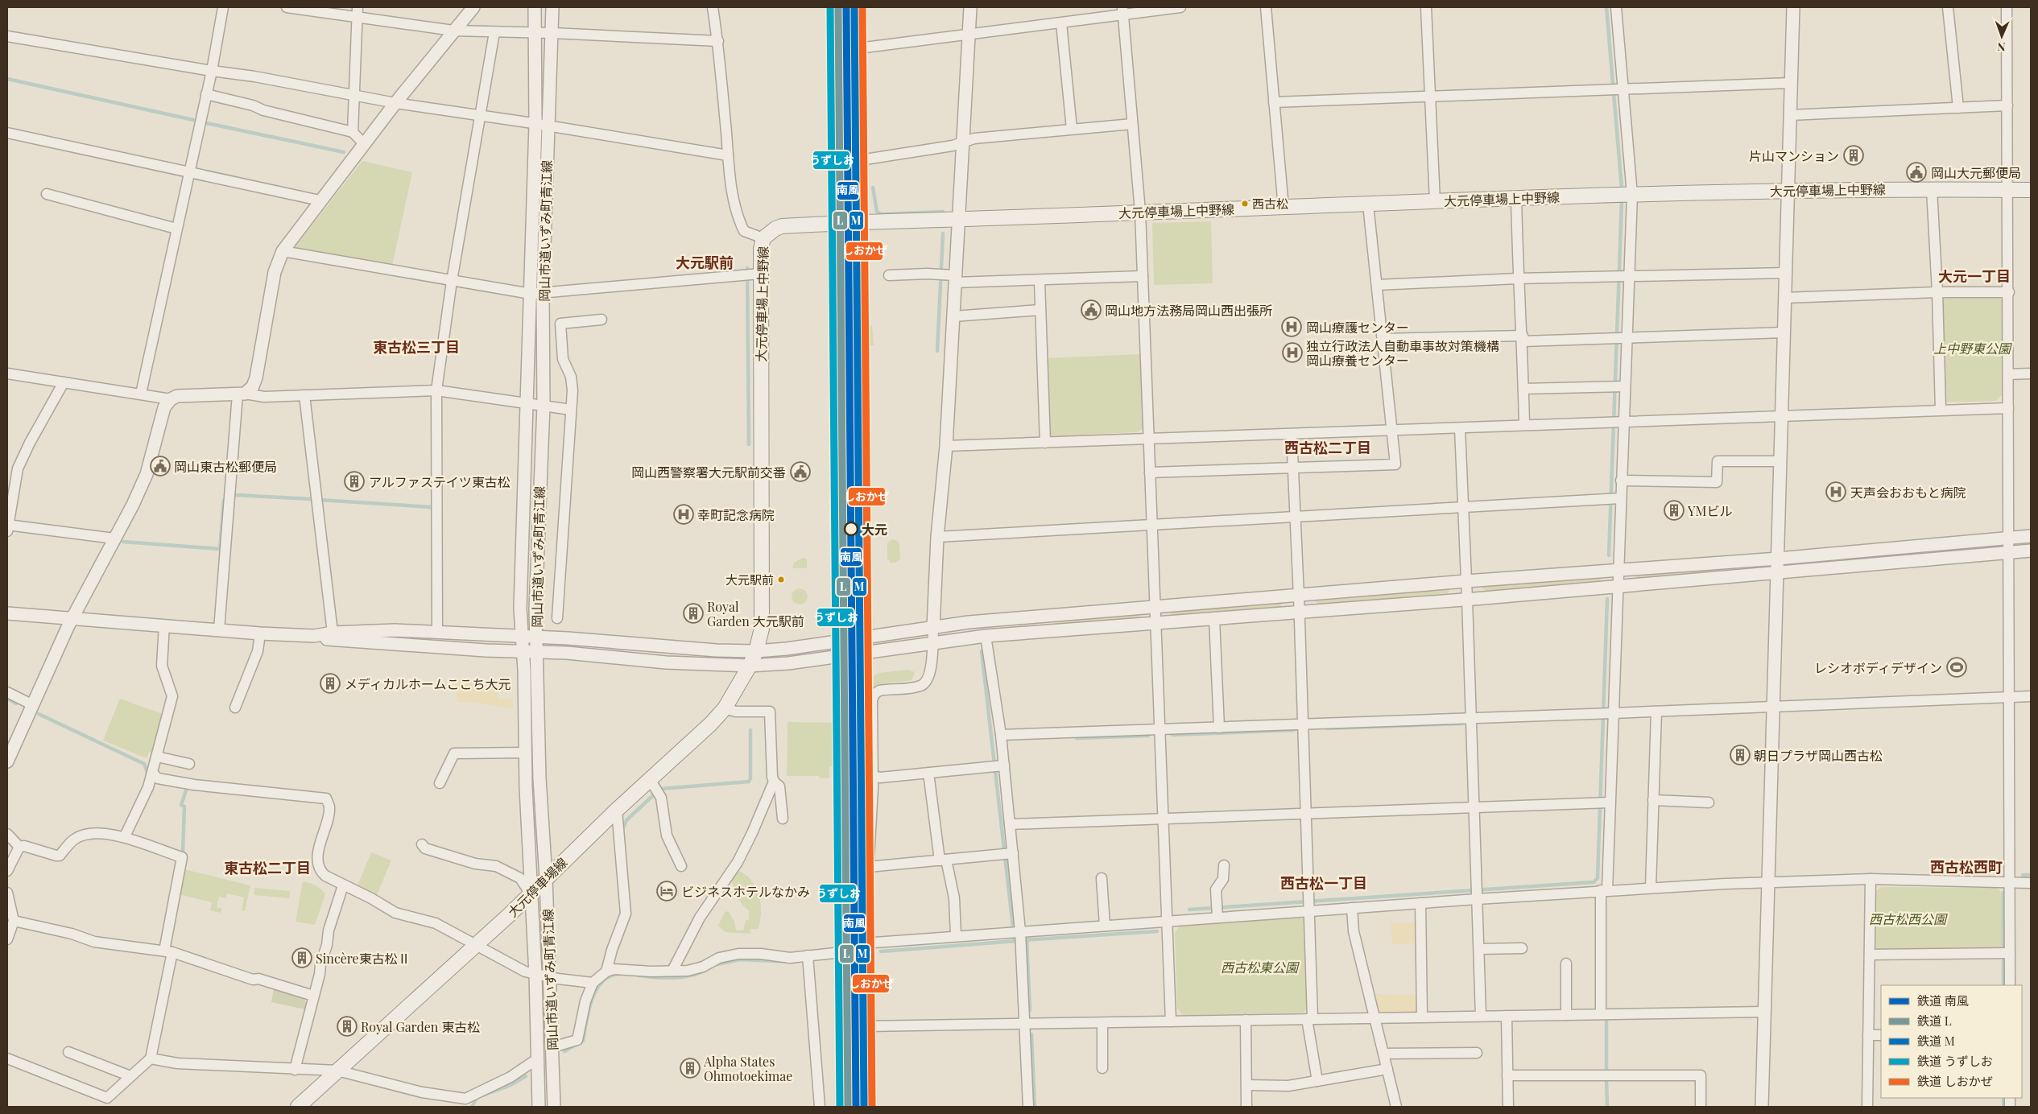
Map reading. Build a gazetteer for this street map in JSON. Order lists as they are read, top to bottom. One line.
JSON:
{"streets":{"main road":["大元停車場上中野線","大元停車場線"],"street":["岡山市道いずみ町青江線"]},"crossings":[["大元停車場上中野線","大元停車場線"],["岡山市道いずみ町青江線","大元停車場線"]],"districts":["大元駅前","大元一丁目","東古松三丁目","西古松二丁目","西古松西町","東古松二丁目","西古松一丁目"],"parks":["上中野東公園","西古松西公園","西古松東公園"],"places":{"building":["片山マンション","アルファステイツ東古松","YMビル","Royal Garden 大元駅前","メディカルホームここち大元","朝日プラザ岡山西古松","Sincère東古松Ⅱ","Royal Garden 東古松","Alpha States Ohmotoekimae"],"public building":["岡山大元郵便局","岡山地方法務局岡山西出張所","岡山東古松郵便局","岡山西警察署大元駅前交番"],"other":["西古松","大元","大元駅前"],"hospital":["岡山療護センター","独立行政法人自動車事故対策機構 岡山療養センター","天声会おおもと病院","幸町記念病院"],"sports":["レシオボディデザイン"],"hotel":["ビジネスホテルなかみ"]},"lines":["rail line 南風","rail line L","rail line M","rail line うずしお","rail line しおかぜ"],"legend":["鉄道 南風","鉄道 L","鉄道 M","鉄道 うずしお","鉄道 しおかぜ"],"north":"bottom"}
